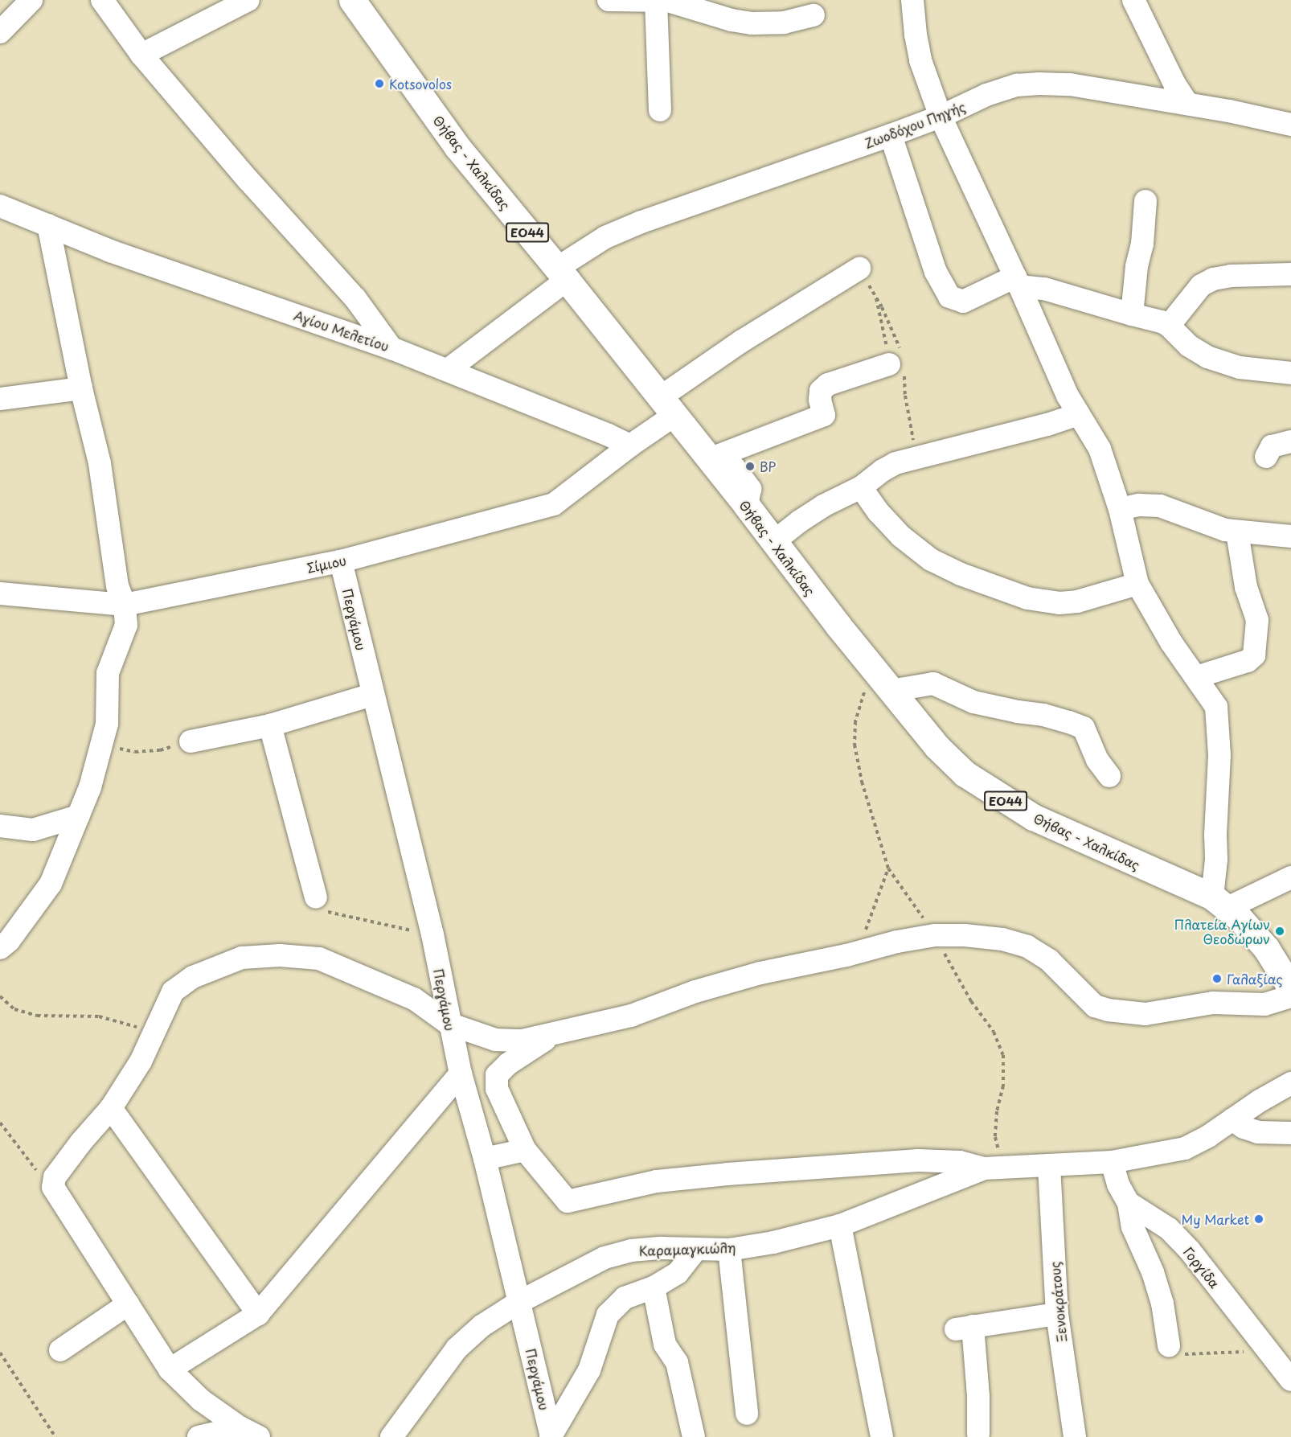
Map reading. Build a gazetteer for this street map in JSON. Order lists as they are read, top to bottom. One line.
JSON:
{"streets":{"main road":["Θήβας - Χαλκίδας","ΕΟ44"],"street":["Ζωοδόχου Πηγής","Αγίου Μελετίου","Σίμιου","Περγάμου","Καραμαγκιώλη","Γοργίδα","Ξενοκράτους"]},"crossings":[["Ζωοδόχου Πηγής","Θήβας - Χαλκίδας"],["Ζωοδόχου Πηγής","Αγίου Μελετίου"],["Αγίου Μελετίου","Σίμιου"],["Σίμιου","Περγάμου"],["Περγάμου","Καραμαγκιώλη"]],"places":["Kotsovolos","BP","Πλατεία Αγίων Θεοδώρων","Γαλαξίας","My Market"]}
